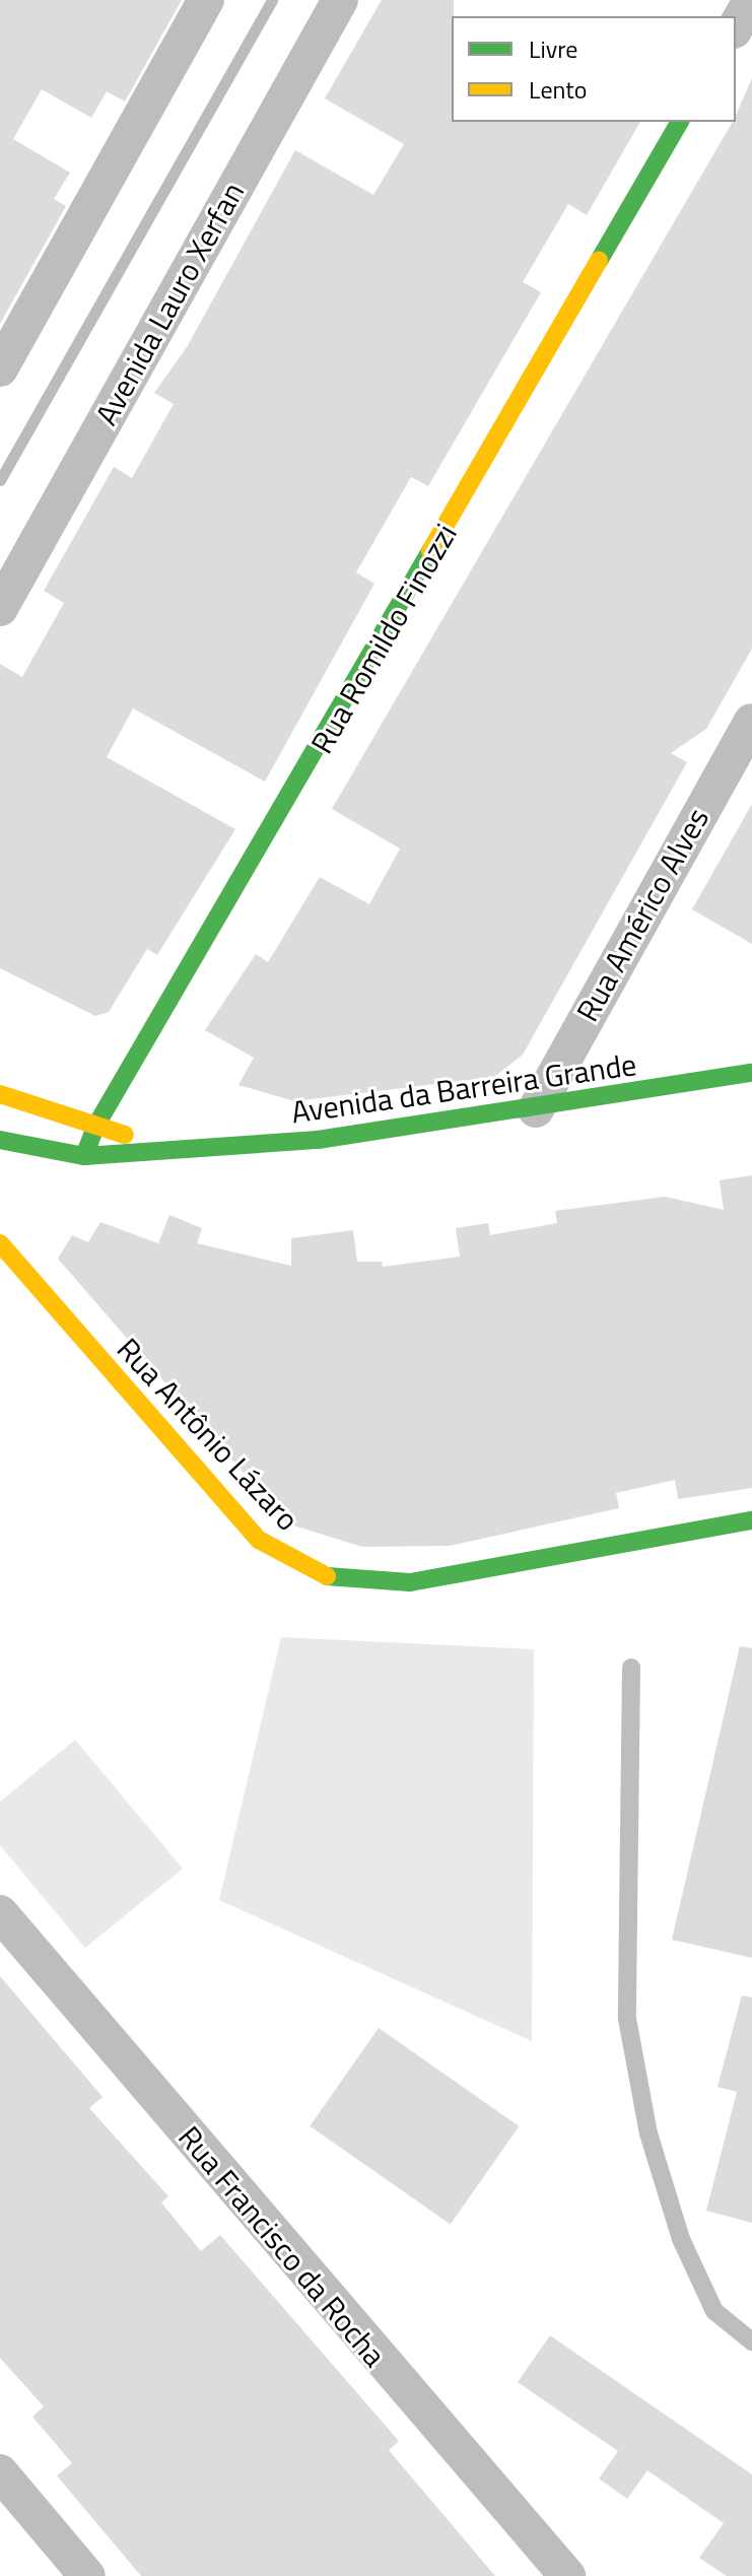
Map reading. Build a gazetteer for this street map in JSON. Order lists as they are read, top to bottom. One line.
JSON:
{"streets":{"street":["Avenida Lauro Xerfan","Rua Romildo Finozzi","Rua Américo Alves","Avenida da Barreira Grande","Rua Antônio Lázaro","Rua Francisco da Rocha"]},"crossings":[["Rua Romildo Finozzi","Avenida da Barreira Grande"],["Rua Américo Alves","Avenida da Barreira Grande"]],"legend":["Livre","Lento"]}
